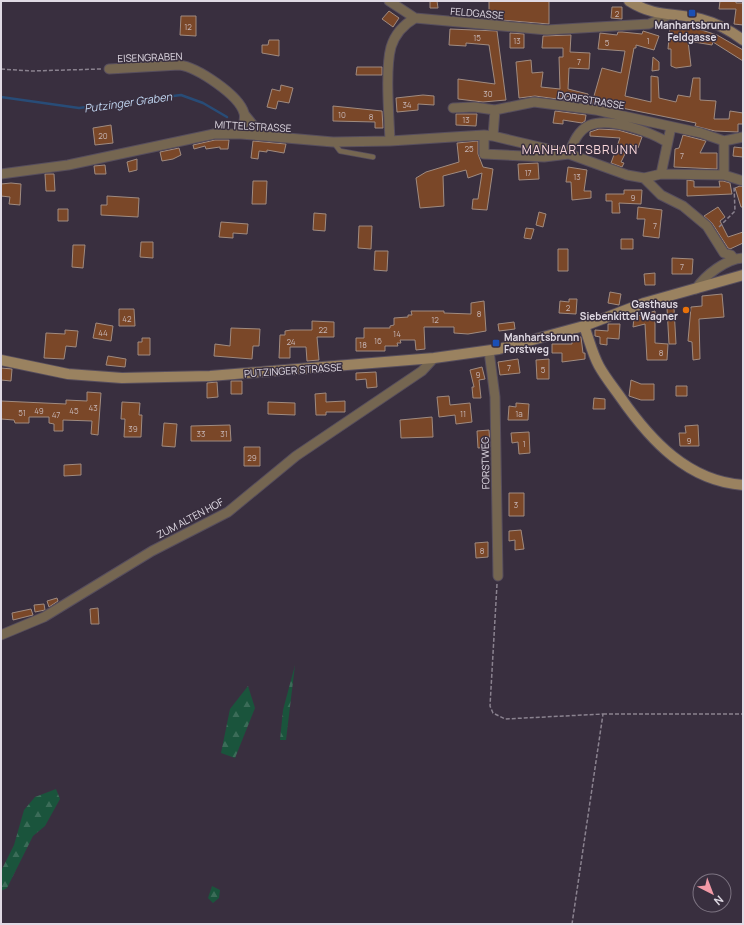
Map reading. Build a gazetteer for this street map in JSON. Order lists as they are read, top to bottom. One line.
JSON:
{"streets":{"street":["FELDGASSE","EISENGRABEN","DORFSTRASSE","MITTELSTRASSE","PUTZINGER STRASSE","FORSTWEG","ZUM ALTEN HOF"]},"crossings":[["EISENGRABEN","MITTELSTRASSE"],["DORFSTRASSE","MITTELSTRASSE"],["PUTZINGER STRASSE","FORSTWEG"],["PUTZINGER STRASSE","ZUM ALTEN HOF"]],"districts":["MANHARTSBRUNN"],"water":["Putzinger Graben"],"places":{"transit":["Manhartsbrunn Feldgasse","Manhartsbrunn Forstweg"],"other":["Gasthaus Siebenkittel Wagner"]},"house_numbers":["2","12","15","13","1","5","7","30","34","10","8","13","20","25","7","17","13","9","7","7","2","8","42","12","22","44","14","16","24","18","8","7","5","9","43","49","45","51","11","1a","47","39","33","31","9","1","29","3","8"],"north":"bottom right"}
